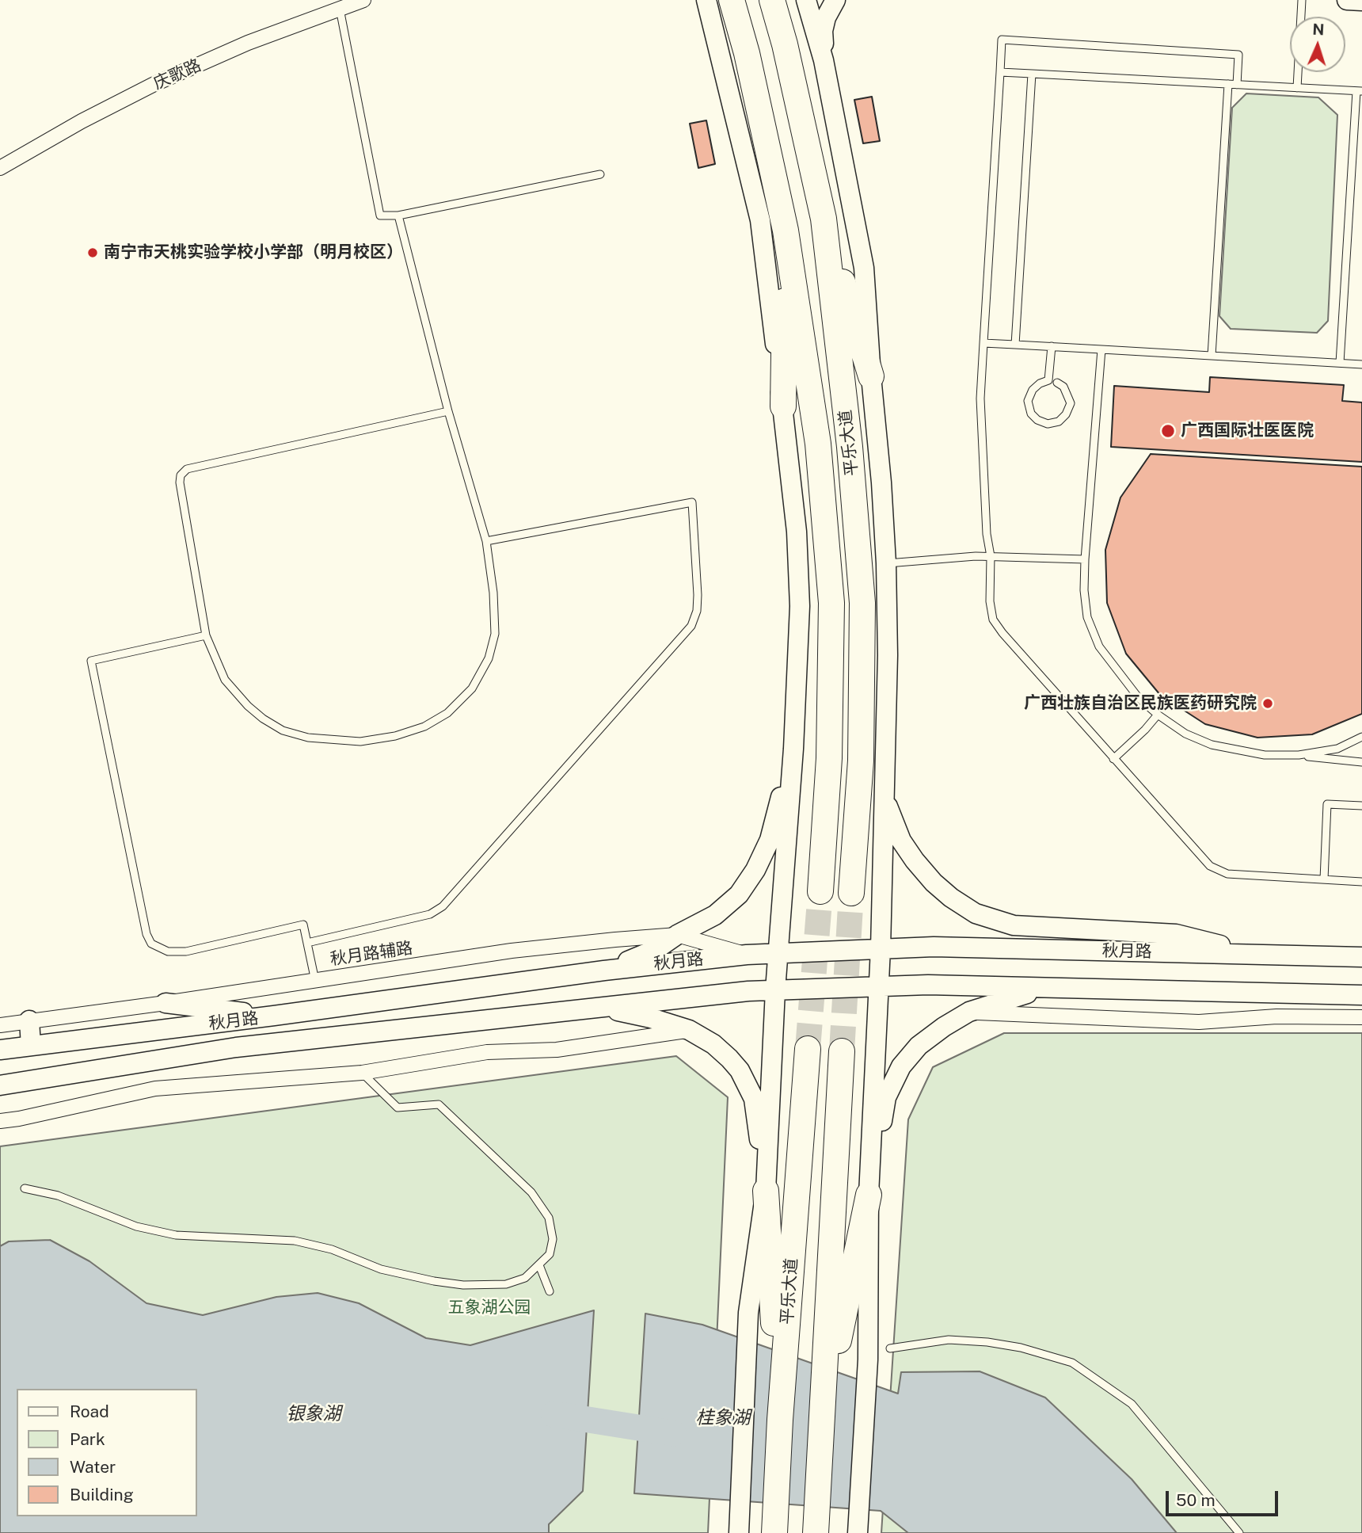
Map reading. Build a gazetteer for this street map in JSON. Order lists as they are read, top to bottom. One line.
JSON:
{"streets":{"highway":["平乐大道"],"main road":["秋月路"],"street":["庆歌路","秋月路辅路"]},"crossings":[["秋月路","秋月路辅路"]],"water":["银象湖","桂象湖"],"parks":["五象湖公园"],"places":["南宁市天桃实验学校小学部（明月校区）","广西国际壮医医院","广西壮族自治区民族医药研究院"],"legend":["Road","Park","Water","Building"],"scale_bar":"50 m","north":"top"}
